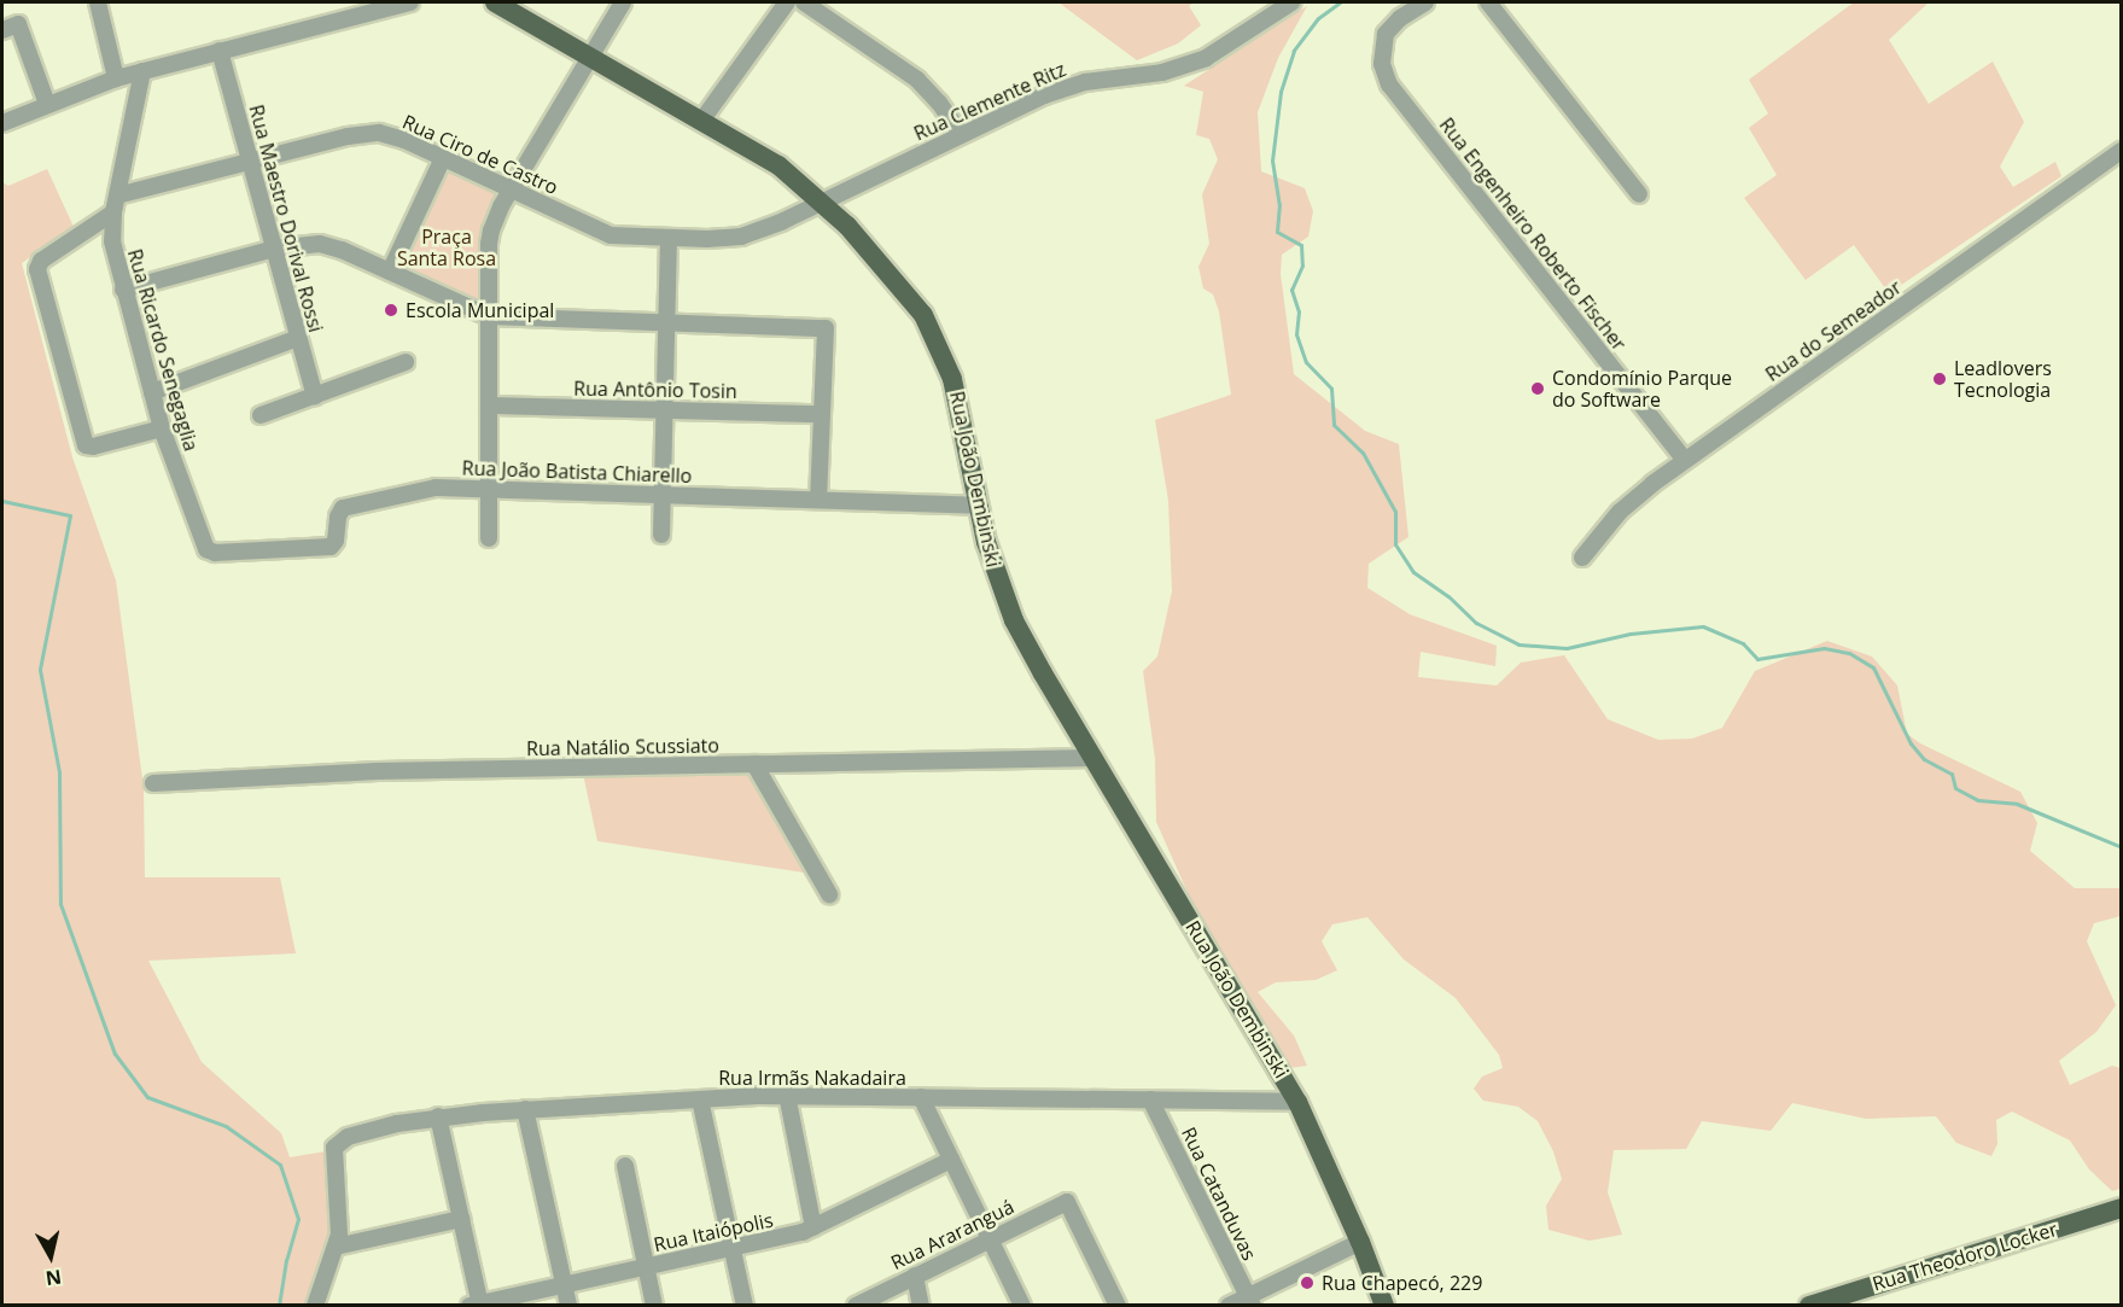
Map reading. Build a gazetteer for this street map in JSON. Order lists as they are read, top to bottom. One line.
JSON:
{"streets":{"main road":["Rua João Dembinski","Rua Theodoro Locker"],"street":["Rua Clemente Ritz","Rua Ciro de Castro","Rua Maestro Dorival Rossi","Rua Engenheiro Roberto Fischer","Rua do Semeador","Rua Ricardo Senegaglia","Rua Antônio Tosin","Rua João Batista Chiarello","Rua Natálio Scussiato","Rua Irmãs Nakadaira","Rua Catanduvas","Rua Itaiópolis","Rua Araranguá"]},"crossings":[["Rua Clemente Ritz","Rua Ciro de Castro"],["Rua Clemente Ritz","Rua João Dembinski"],["Rua Ciro de Castro","Rua Maestro Dorival Rossi"],["Rua Ciro de Castro","Rua Ricardo Senegaglia"],["Rua Ciro de Castro","Rua João Dembinski"],["Rua Engenheiro Roberto Fischer","Rua do Semeador"],["Rua Ricardo Senegaglia","Rua João Batista Chiarello"],["Rua João Batista Chiarello","Rua João Dembinski"],["Rua João Dembinski","Rua Natálio Scussiato"],["Rua João Dembinski","Rua Irmãs Nakadaira"],["Rua Irmãs Nakadaira","Rua Catanduvas"]],"parks":["Praça Santa Rosa"],"places":["Escola Municipal","Leadlovers Tecnologia","Condomínio Parque do Software","Rua Chapecó, 229"],"north":"bottom"}
